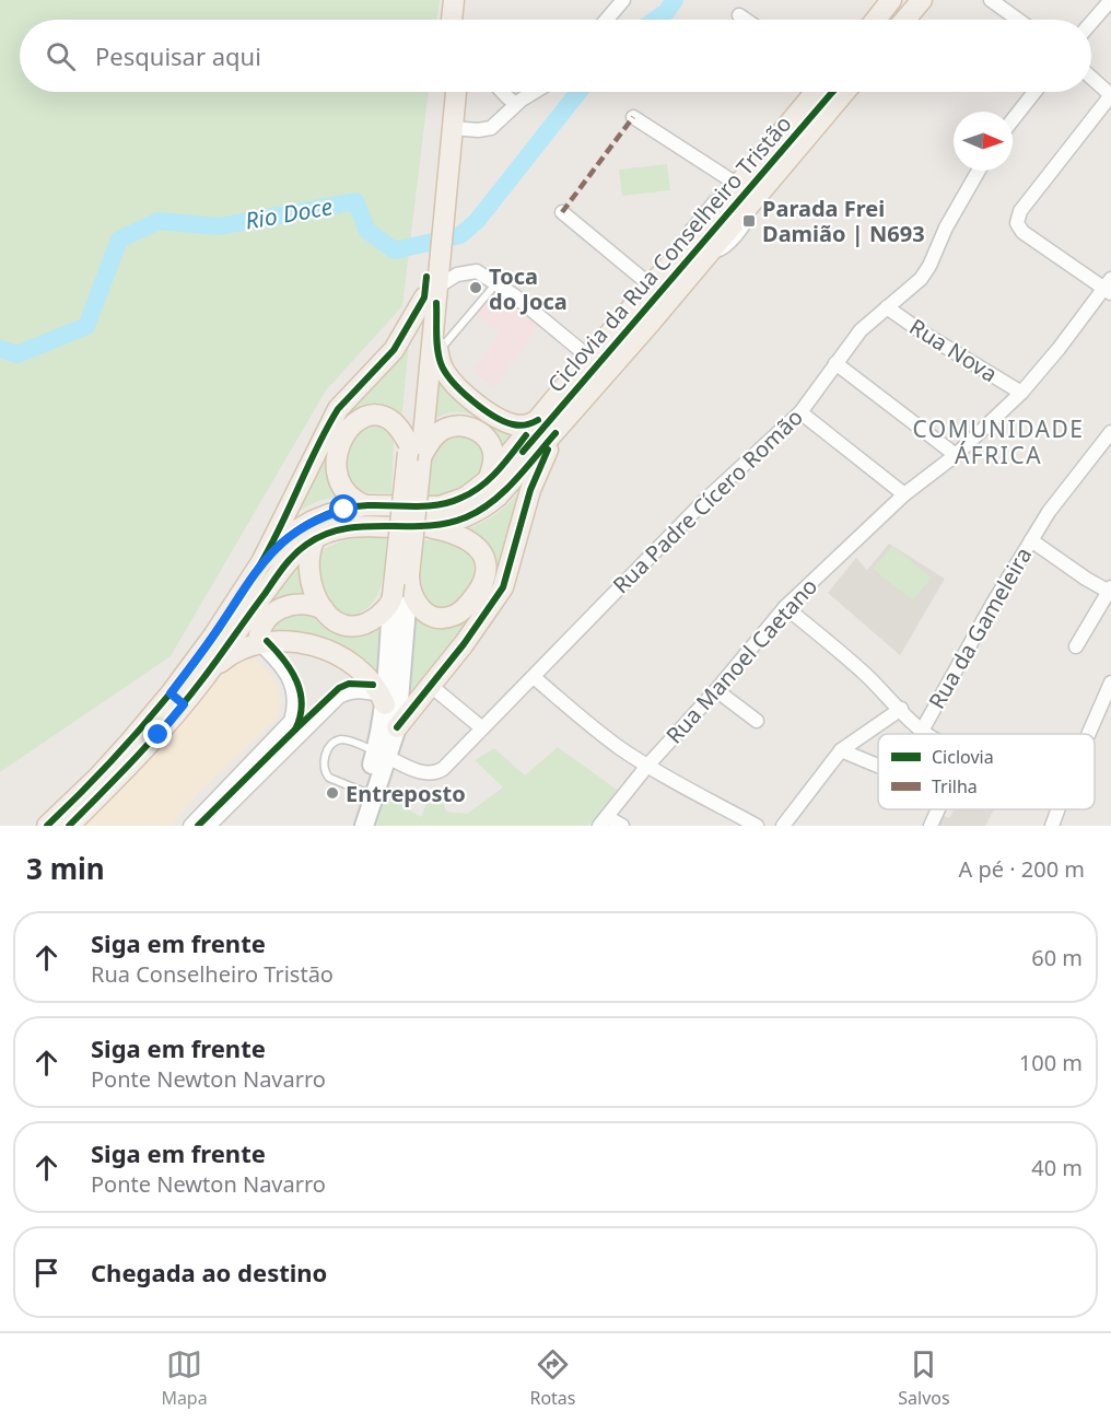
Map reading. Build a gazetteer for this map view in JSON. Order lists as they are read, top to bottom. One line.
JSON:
{"streets":{"street":["Rua Nova","Rua Padre Cícero Romão","Rua da Gameleira","Rua Manoel Caetano"],"cycle path":["Ciclovia da Rua Conselheiro Tristão"]},"crossings":[["Rua Nova","Rua Padre Cícero Romão"],["Rua Nova","Rua Manoel Caetano"]],"districts":["COMUNIDADE ÁFRICA"],"water":["Rio Doce"],"places":{"transit":["Parada Frei Damião | N693"],"other":["Toca do Joca","Entreposto"]},"legend":["Ciclovia","Trilha"],"north":"right","page":{"search":"Pesquisar aqui","heading":["3 min","A pé · 200 m"],"list":[["Siga em frente","Rua Conselheiro Tristão","60 m"],["Siga em frente","Ponte Newton Navarro","100 m"],["Siga em frente","Ponte Newton Navarro","40 m"],"Chegada ao destino"],"nav":["Mapa","Rotas","Salvos"]}}
